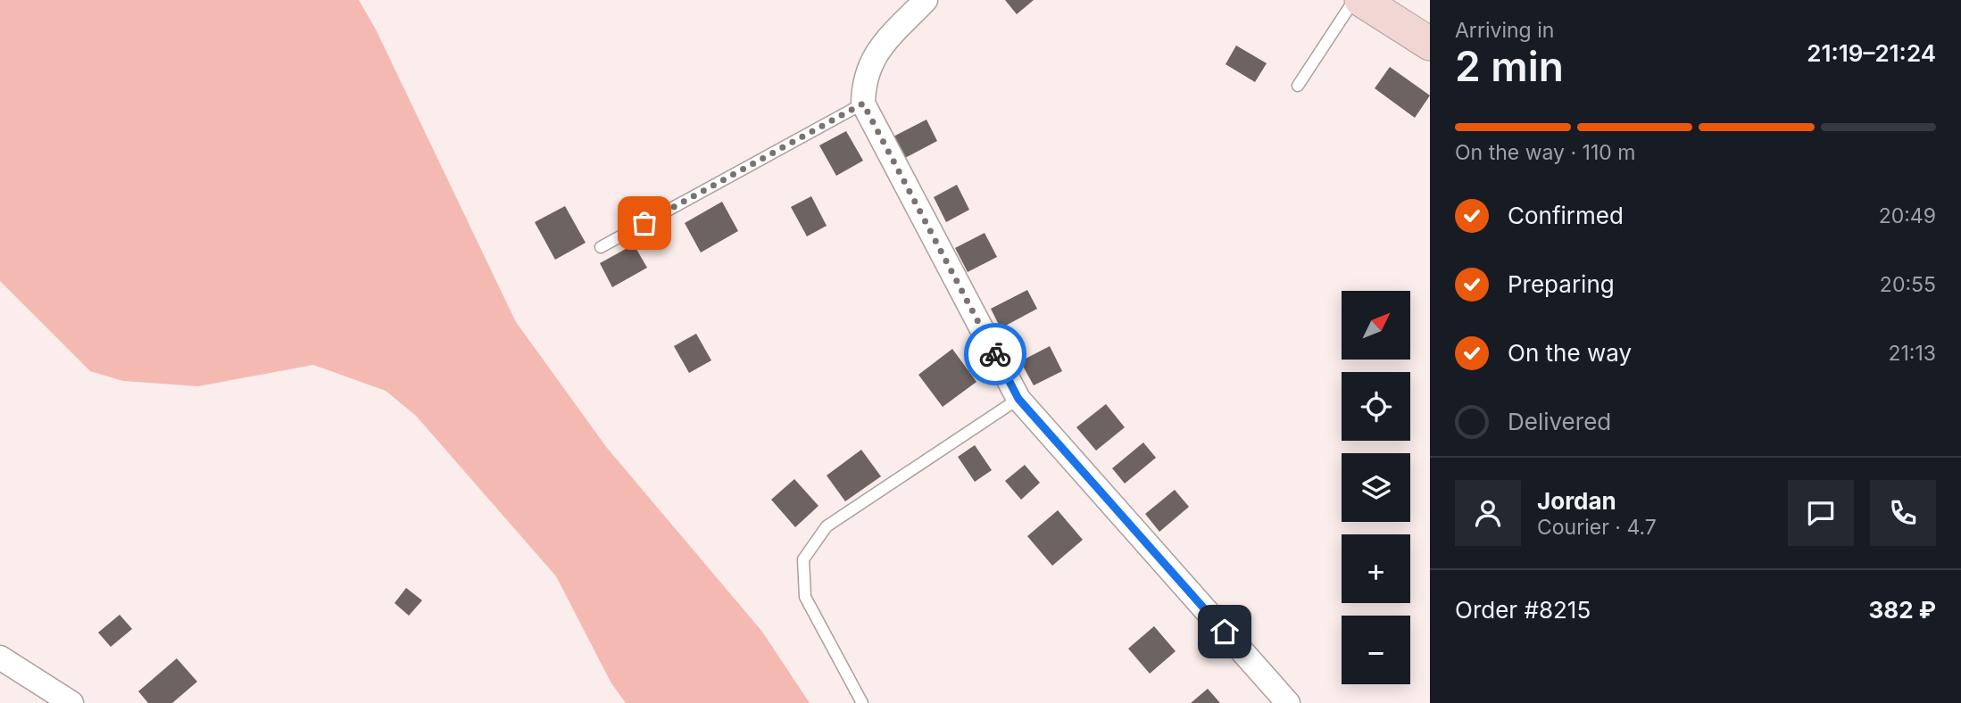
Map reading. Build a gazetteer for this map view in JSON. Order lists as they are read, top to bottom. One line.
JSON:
{"north":"top right","page":{"heading":["2 min","Arriving in","21:19–21:24"],"panel":["Jordan","Courier · 4.7","Order #8215","382 ₽"],"bar":"On the way · 110 m","list":[["Confirmed","20:49"],["Preparing","20:55"],["On the way","21:13"],"Delivered"],"map_buttons":["+","−"]}}
